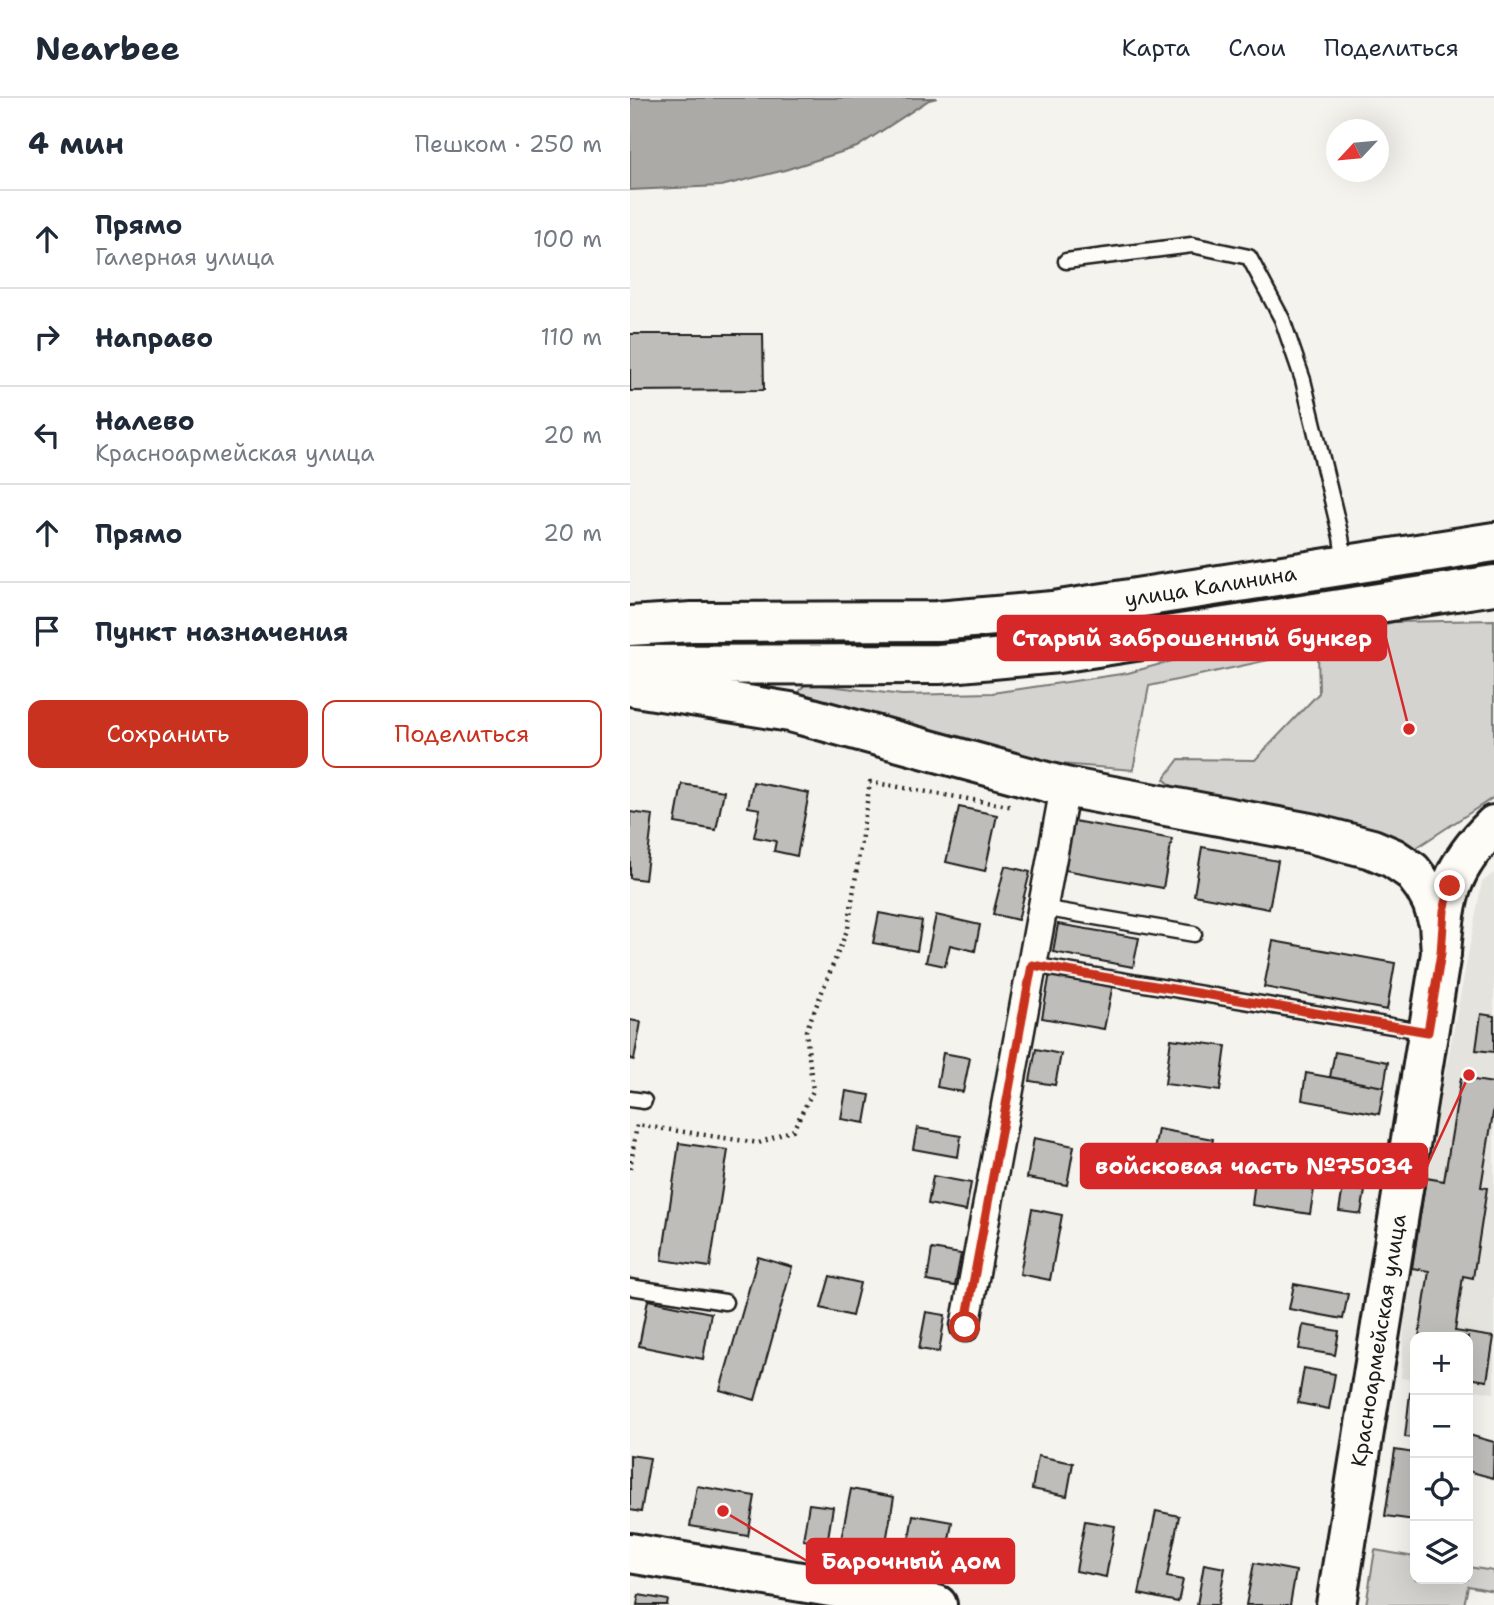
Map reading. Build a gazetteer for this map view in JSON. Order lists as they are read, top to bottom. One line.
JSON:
{"streets":{"main road":["улица Калинина","Красноармейская улица"]},"places":["Старый заброшенный бункер","войсковая часть №75034","Барочный дом"],"north":"bottom left","page":{"header":"Nearbee","nav":["Карта","Слои","Поделиться"],"heading":["4 мин","Пешком · 250 m"],"list":[["Прямо","Галерная улица","100 m"],["Направо","110 m"],["Налево","Красноармейская улица","20 m"],["Прямо","20 m"],"Пункт назначения"],"buttons":["Сохранить","Поделиться"],"map_buttons":["+","−"]}}
